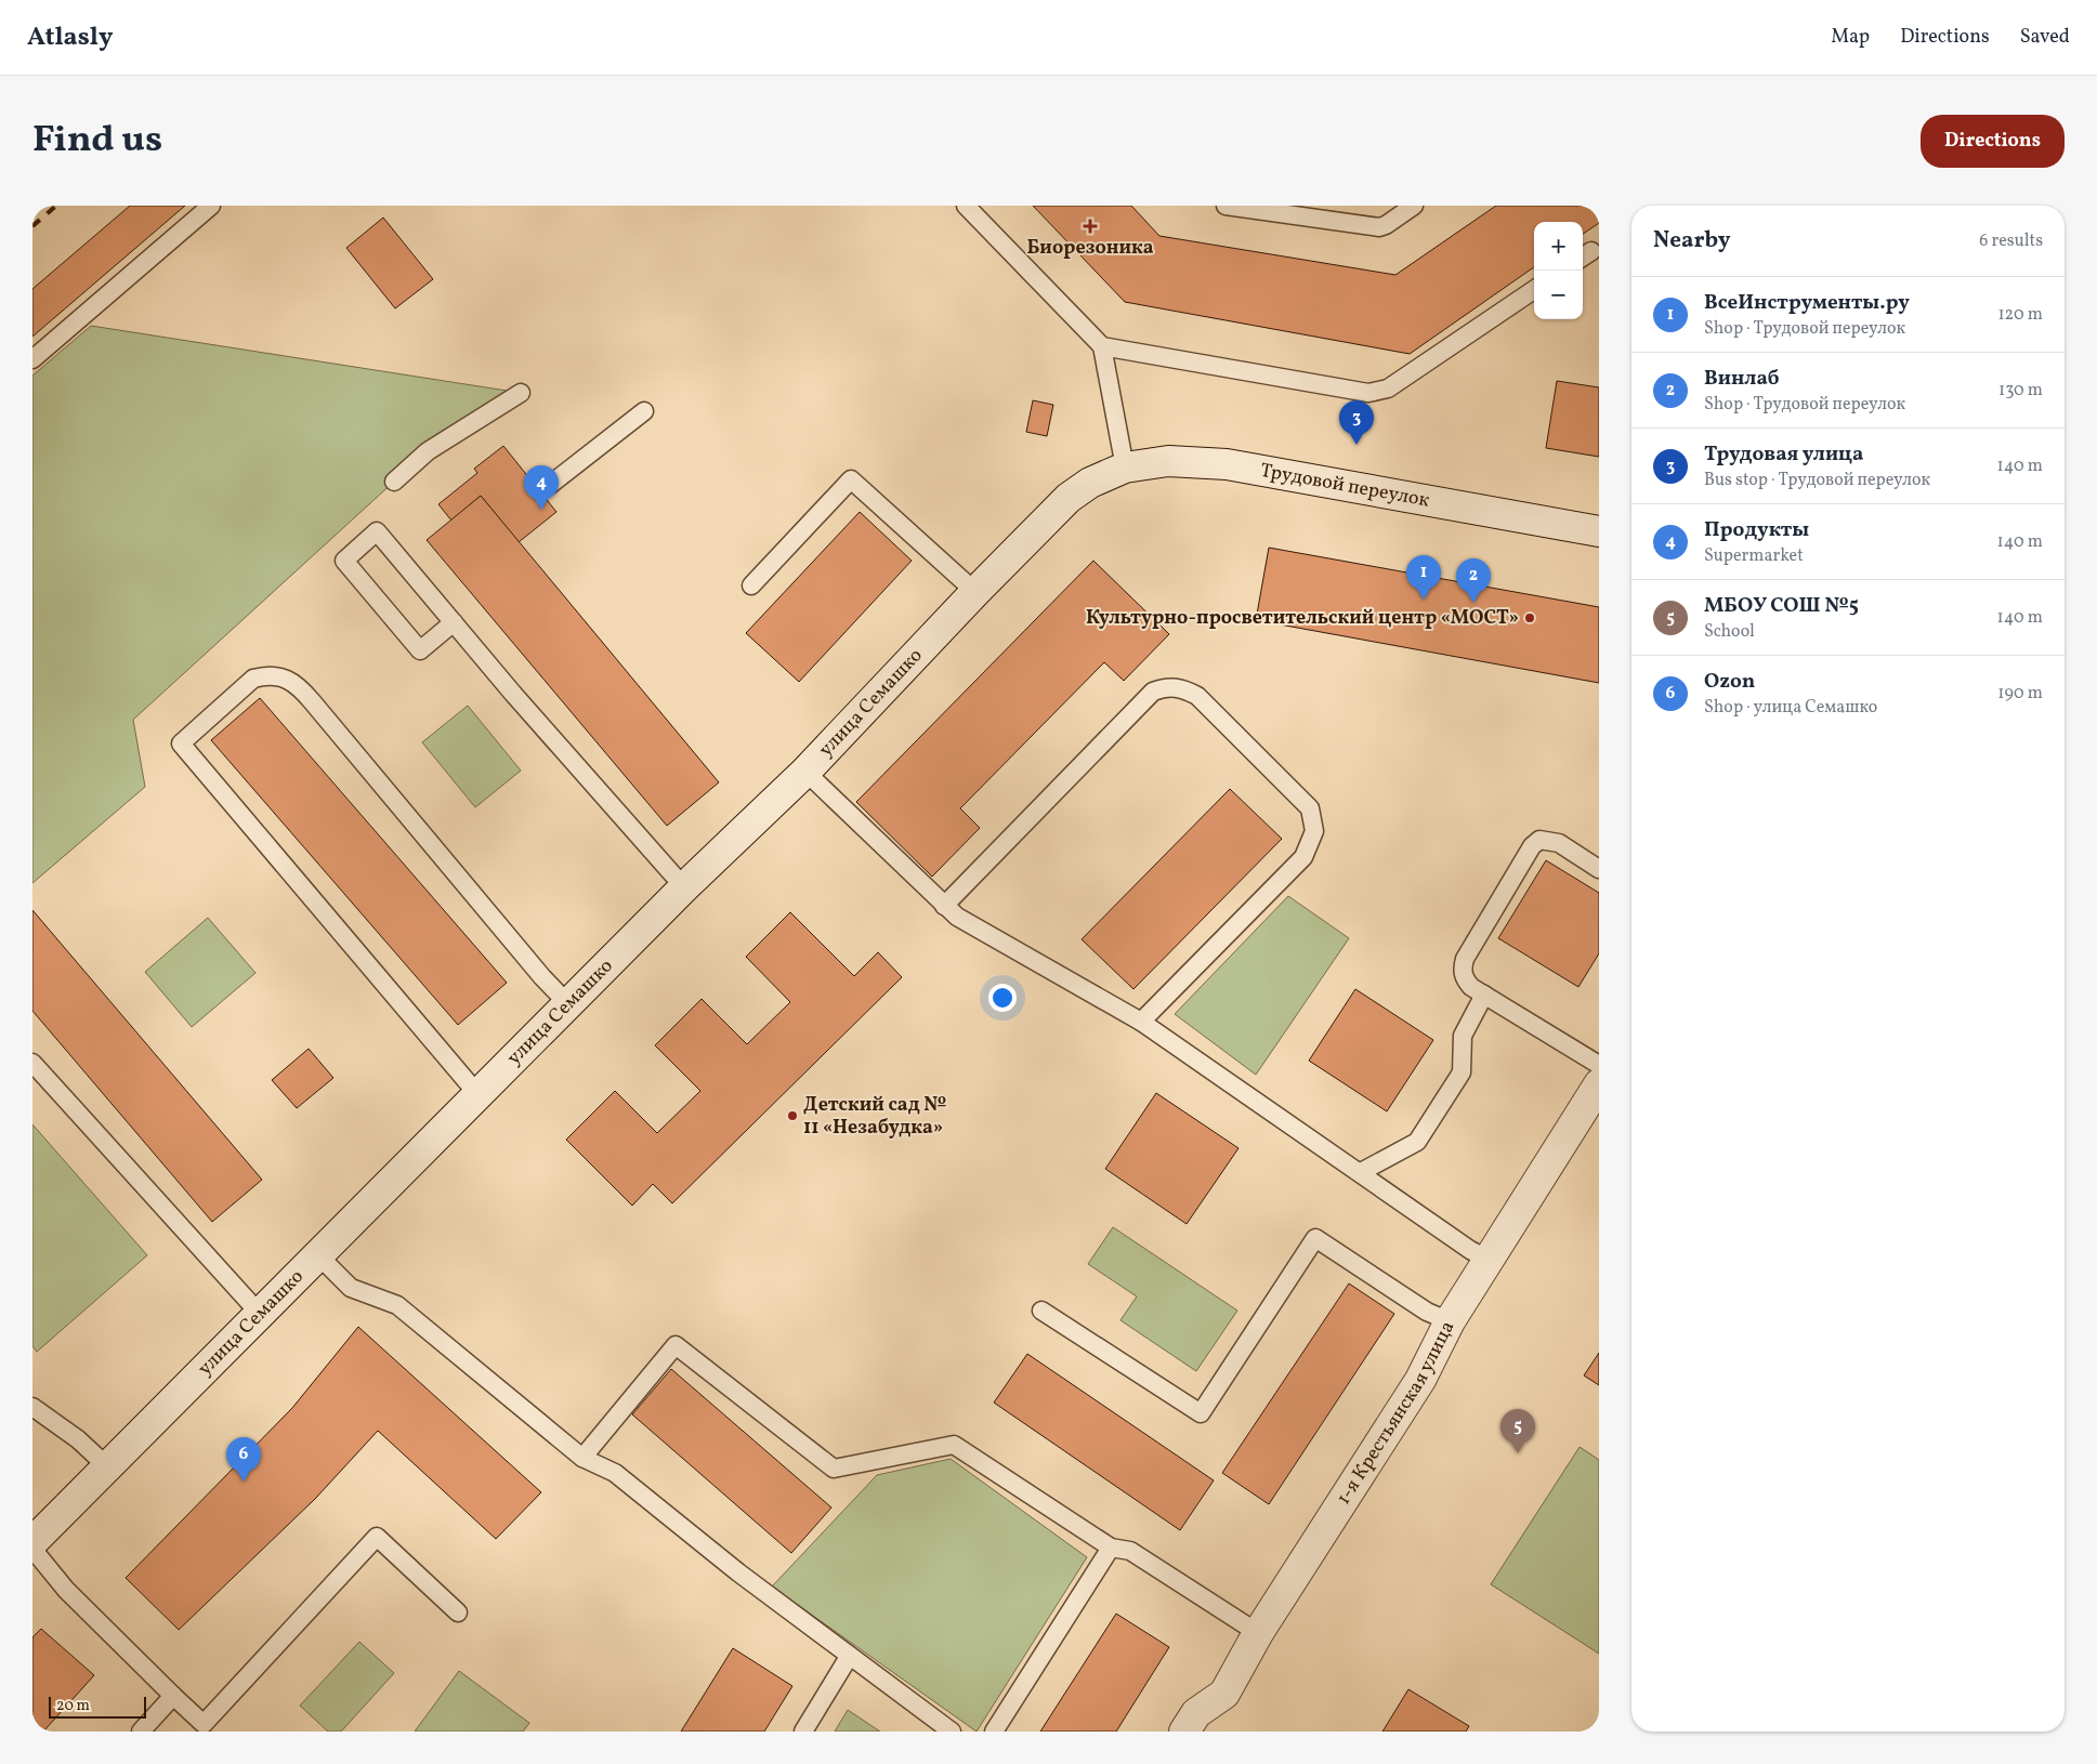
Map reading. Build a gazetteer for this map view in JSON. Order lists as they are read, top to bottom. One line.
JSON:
{"streets":{"main road":["Трудовой переулок","улица Семашко","1-я Крестьянская улица"]},"crossings":[["Трудовой переулок","улица Семашко"]],"places":{"health":["Биорезоника"],"other":["Культурно-просветительский центр «МОСТ»","Детский сад № 11 «Незабудка»"]},"scale_bar":"20 m","page":{"header":"Atlasly","nav":["Map","Directions","Saved"],"title":"Find us","buttons":"Directions","heading":["Nearby","6 results"],"map_buttons":["+","−"],"list":[{"mark":"1","name":"ВсеИнструменты.ру","note":"Shop · Трудовой переулок","value":"120 m"},{"mark":"2","name":"Винлаб","note":"Shop · Трудовой переулок","value":"130 m"},{"mark":"3","name":"Трудовая улица","note":"Bus stop · Трудовой переулок","value":"140 m"},{"mark":"4","name":"Продукты","note":"Supermarket","value":"140 m"},{"mark":"5","name":"МБОУ СОШ №5","note":"School","value":"140 m"},{"mark":"6","name":"Ozon","note":"Shop · улица Семашко","value":"190 m"}],"pins":["3","4","1","2","5","6"],"scale":"20 m"}}
